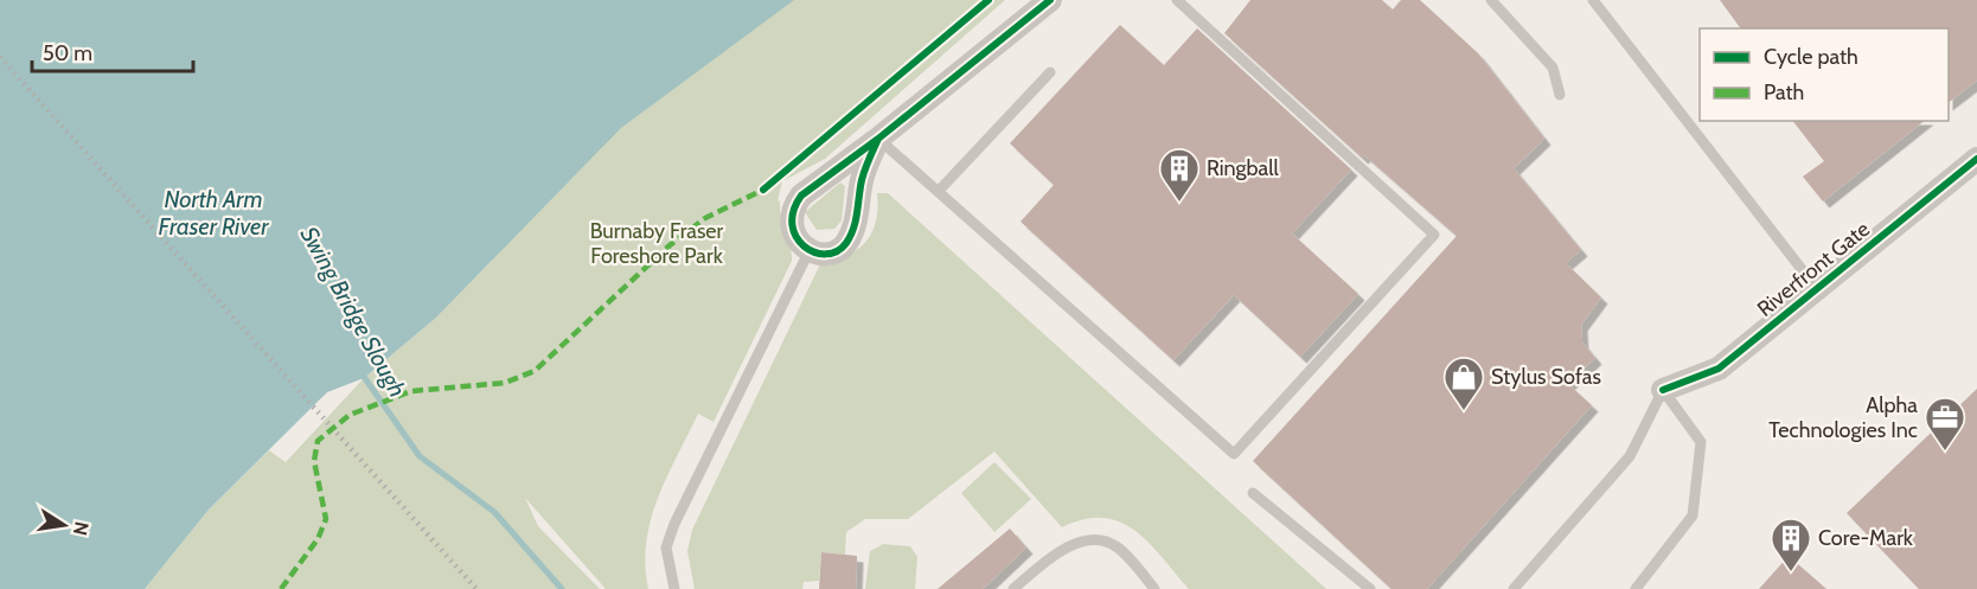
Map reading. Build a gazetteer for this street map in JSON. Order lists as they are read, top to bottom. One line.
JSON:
{"streets":{"street":["Riverfront Gate"]},"water":["North Arm Fraser River","Swing Bridge Slough"],"parks":["Burnaby Fraser Foreshore Park"],"places":{"building":["Ringball","Core-Mark"],"shop":["Stylus Sofas"],"office":["Alpha Technologies Inc"]},"legend":["Cycle path","Path"],"scale_bar":"50 m","north":"right"}
